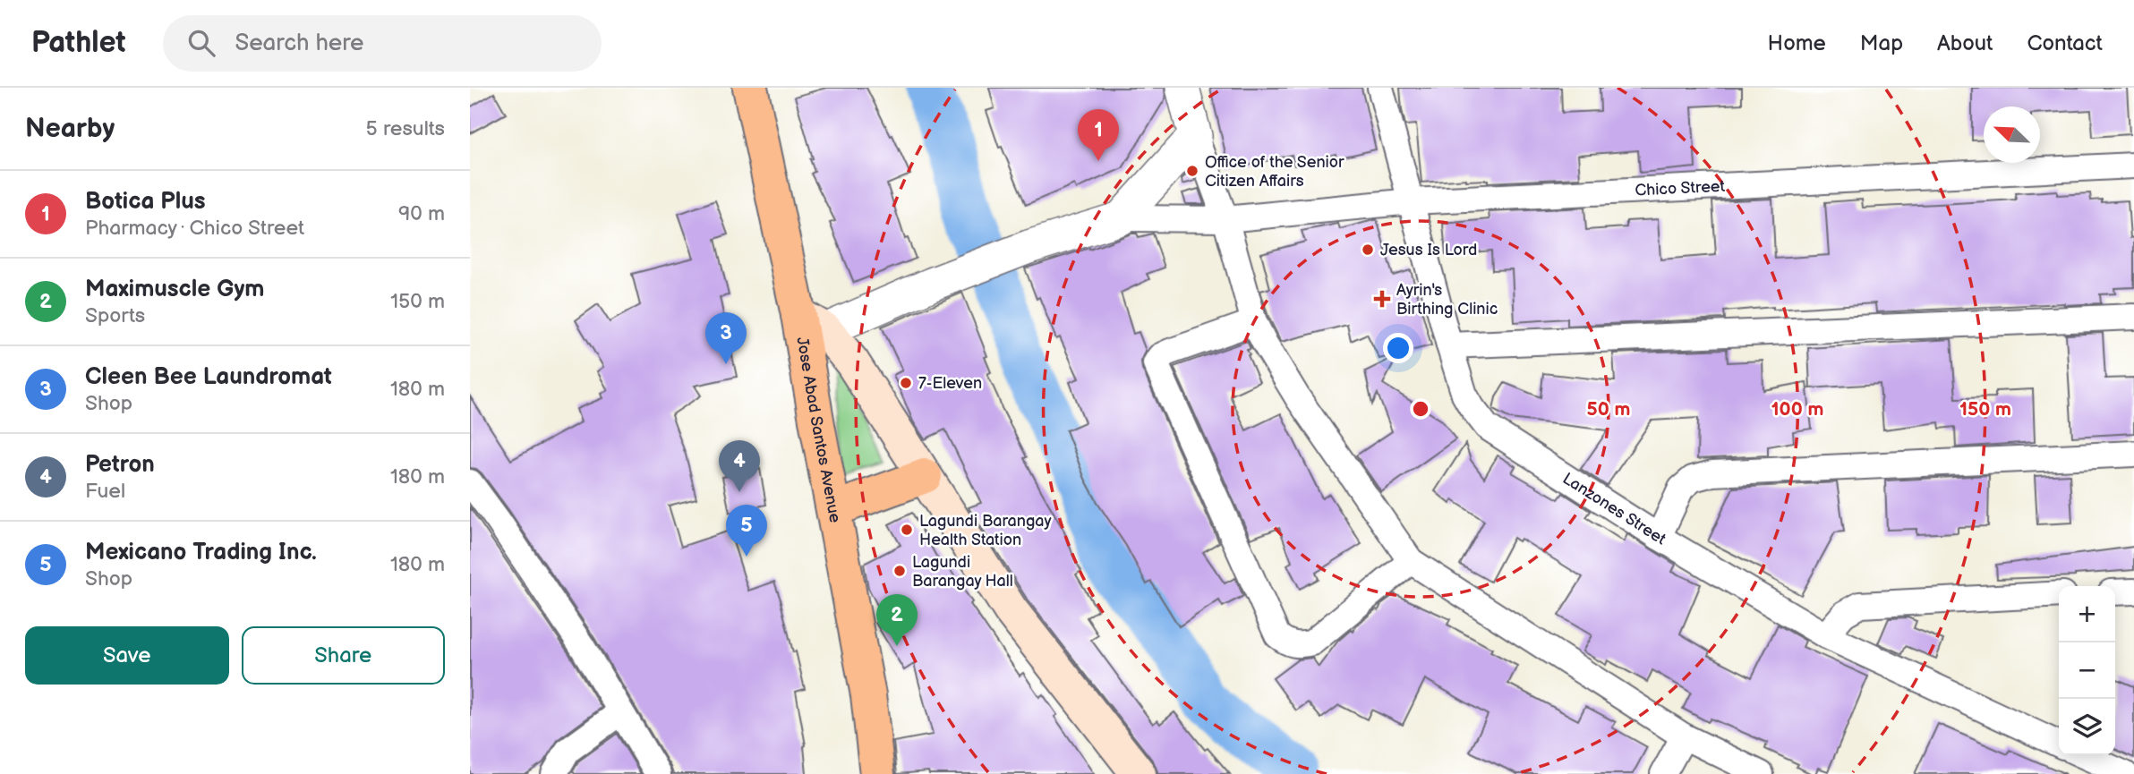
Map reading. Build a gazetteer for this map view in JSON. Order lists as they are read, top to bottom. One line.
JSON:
{"streets":{"highway":["Jose Abad Santos Avenue"],"street":["Chico Street","Lanzones Street"]},"crossings":[["Chico Street","Lanzones Street"]],"places":{"other":["Office of the Senior Citizen Affairs","Jesus Is Lord","7-Eleven","Lagundi Barangay Health Station","Lagundi Barangay Hall"],"health":["Ayrin's Birthing Clinic"]},"north":"top left","page":{"header":"Pathlet","search":"Search here","nav":["Home","Map","About","Contact"],"heading":["Nearby","5 results"],"pins":["1","3","4","5","2"],"list":[{"mark":"1","name":"Botica Plus","note":"Pharmacy · Chico Street","value":"90 m"},{"mark":"2","name":"Maximuscle Gym","note":"Sports","value":"150 m"},{"mark":"3","name":"Cleen Bee Laundromat","note":"Shop","value":"180 m"},{"mark":"4","name":"Petron","note":"Fuel","value":"180 m"},{"mark":"5","name":"Mexicano Trading Inc.","note":"Shop","value":"180 m"}],"map_buttons":["+","−"],"buttons":["Save","Share"]},"rings":["50 m","100 m","150 m"]}
